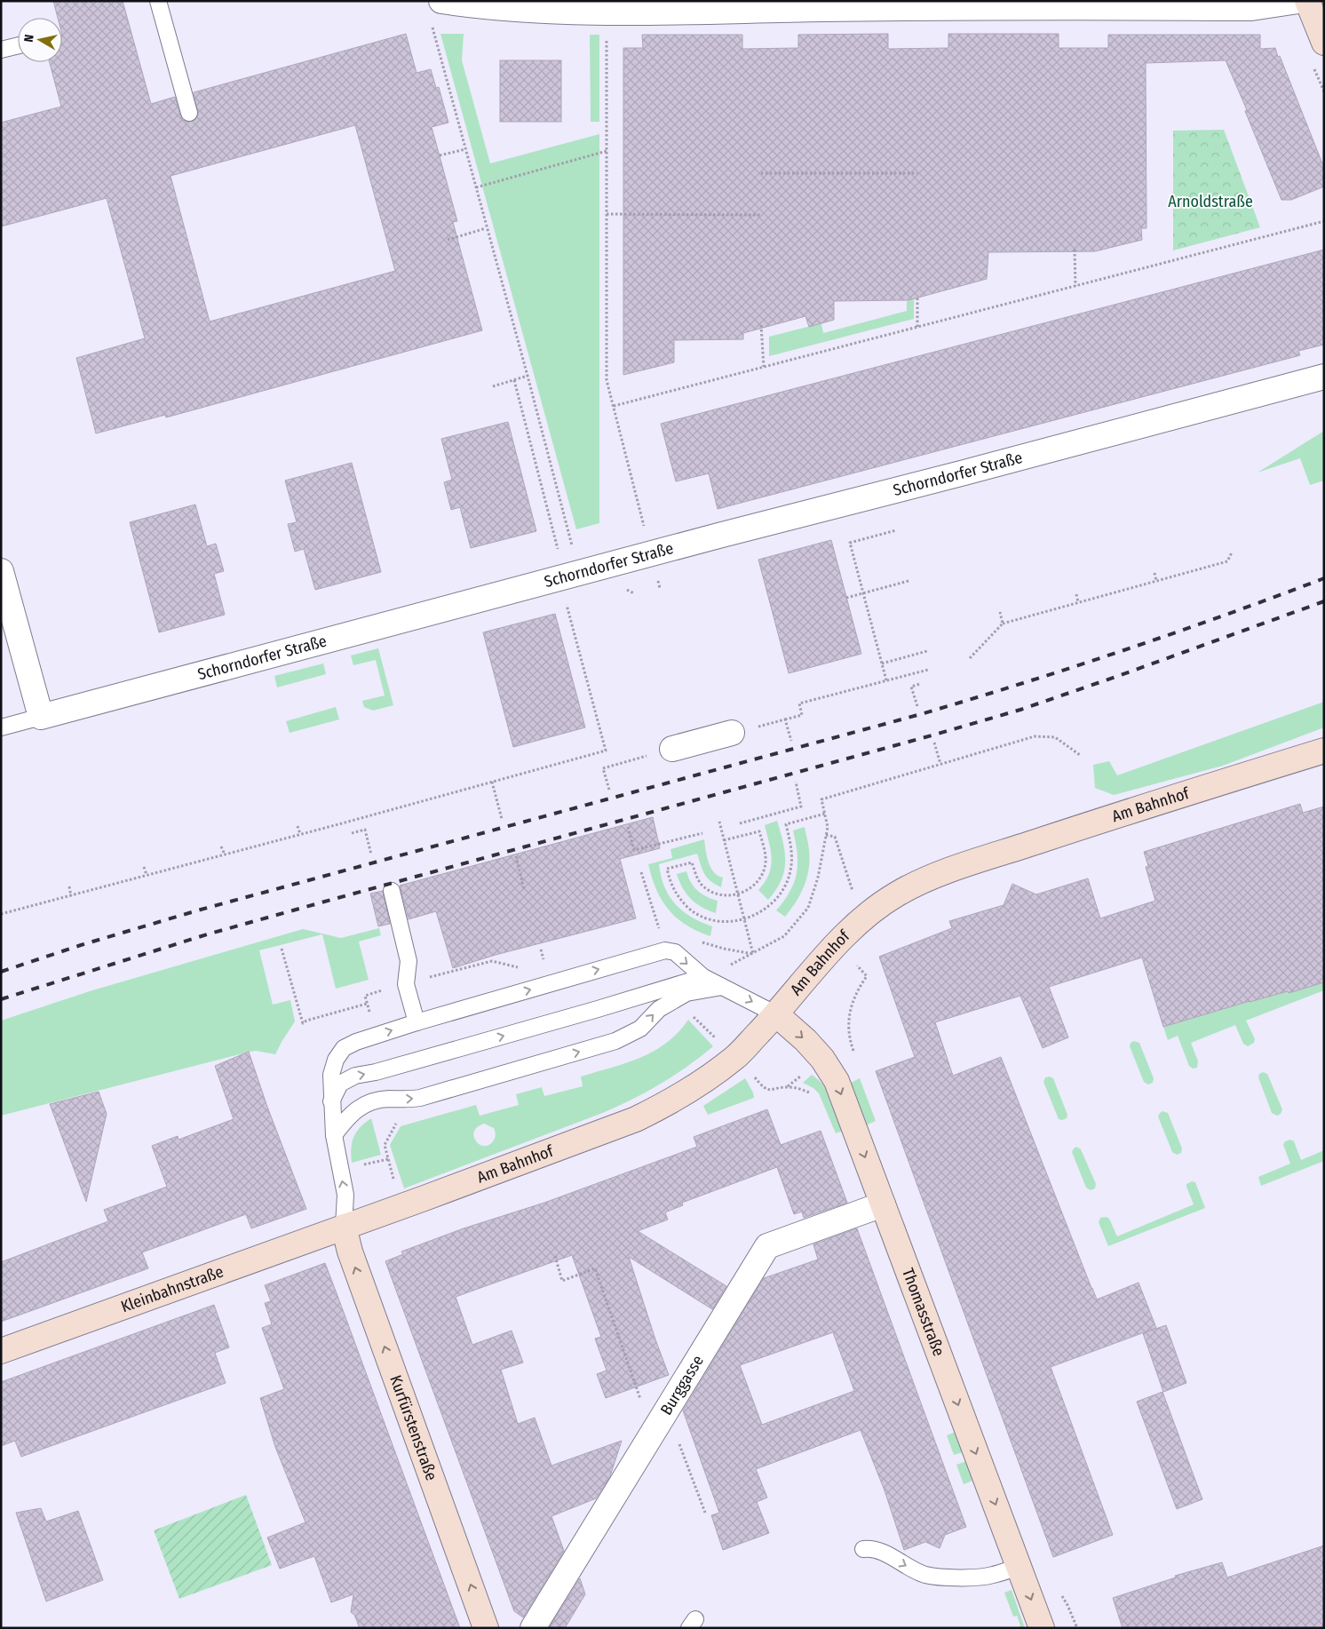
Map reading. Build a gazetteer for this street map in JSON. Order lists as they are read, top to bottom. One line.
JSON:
{"streets":{"street":["Schorndorfer Straße","Am Bahnhof","Kleinbahnstraße","Thomasstraße","Burggasse","Kurfürstenstraße"]},"crossings":[["Am Bahnhof","Kleinbahnstraße"],["Am Bahnhof","Thomasstraße"],["Am Bahnhof","Kurfürstenstraße"],["Kleinbahnstraße","Kurfürstenstraße"],["Thomasstraße","Burggasse"]],"one_way":["Thomasstraße","Kurfürstenstraße"],"parks":["Arnoldstraße"],"north":"left"}
